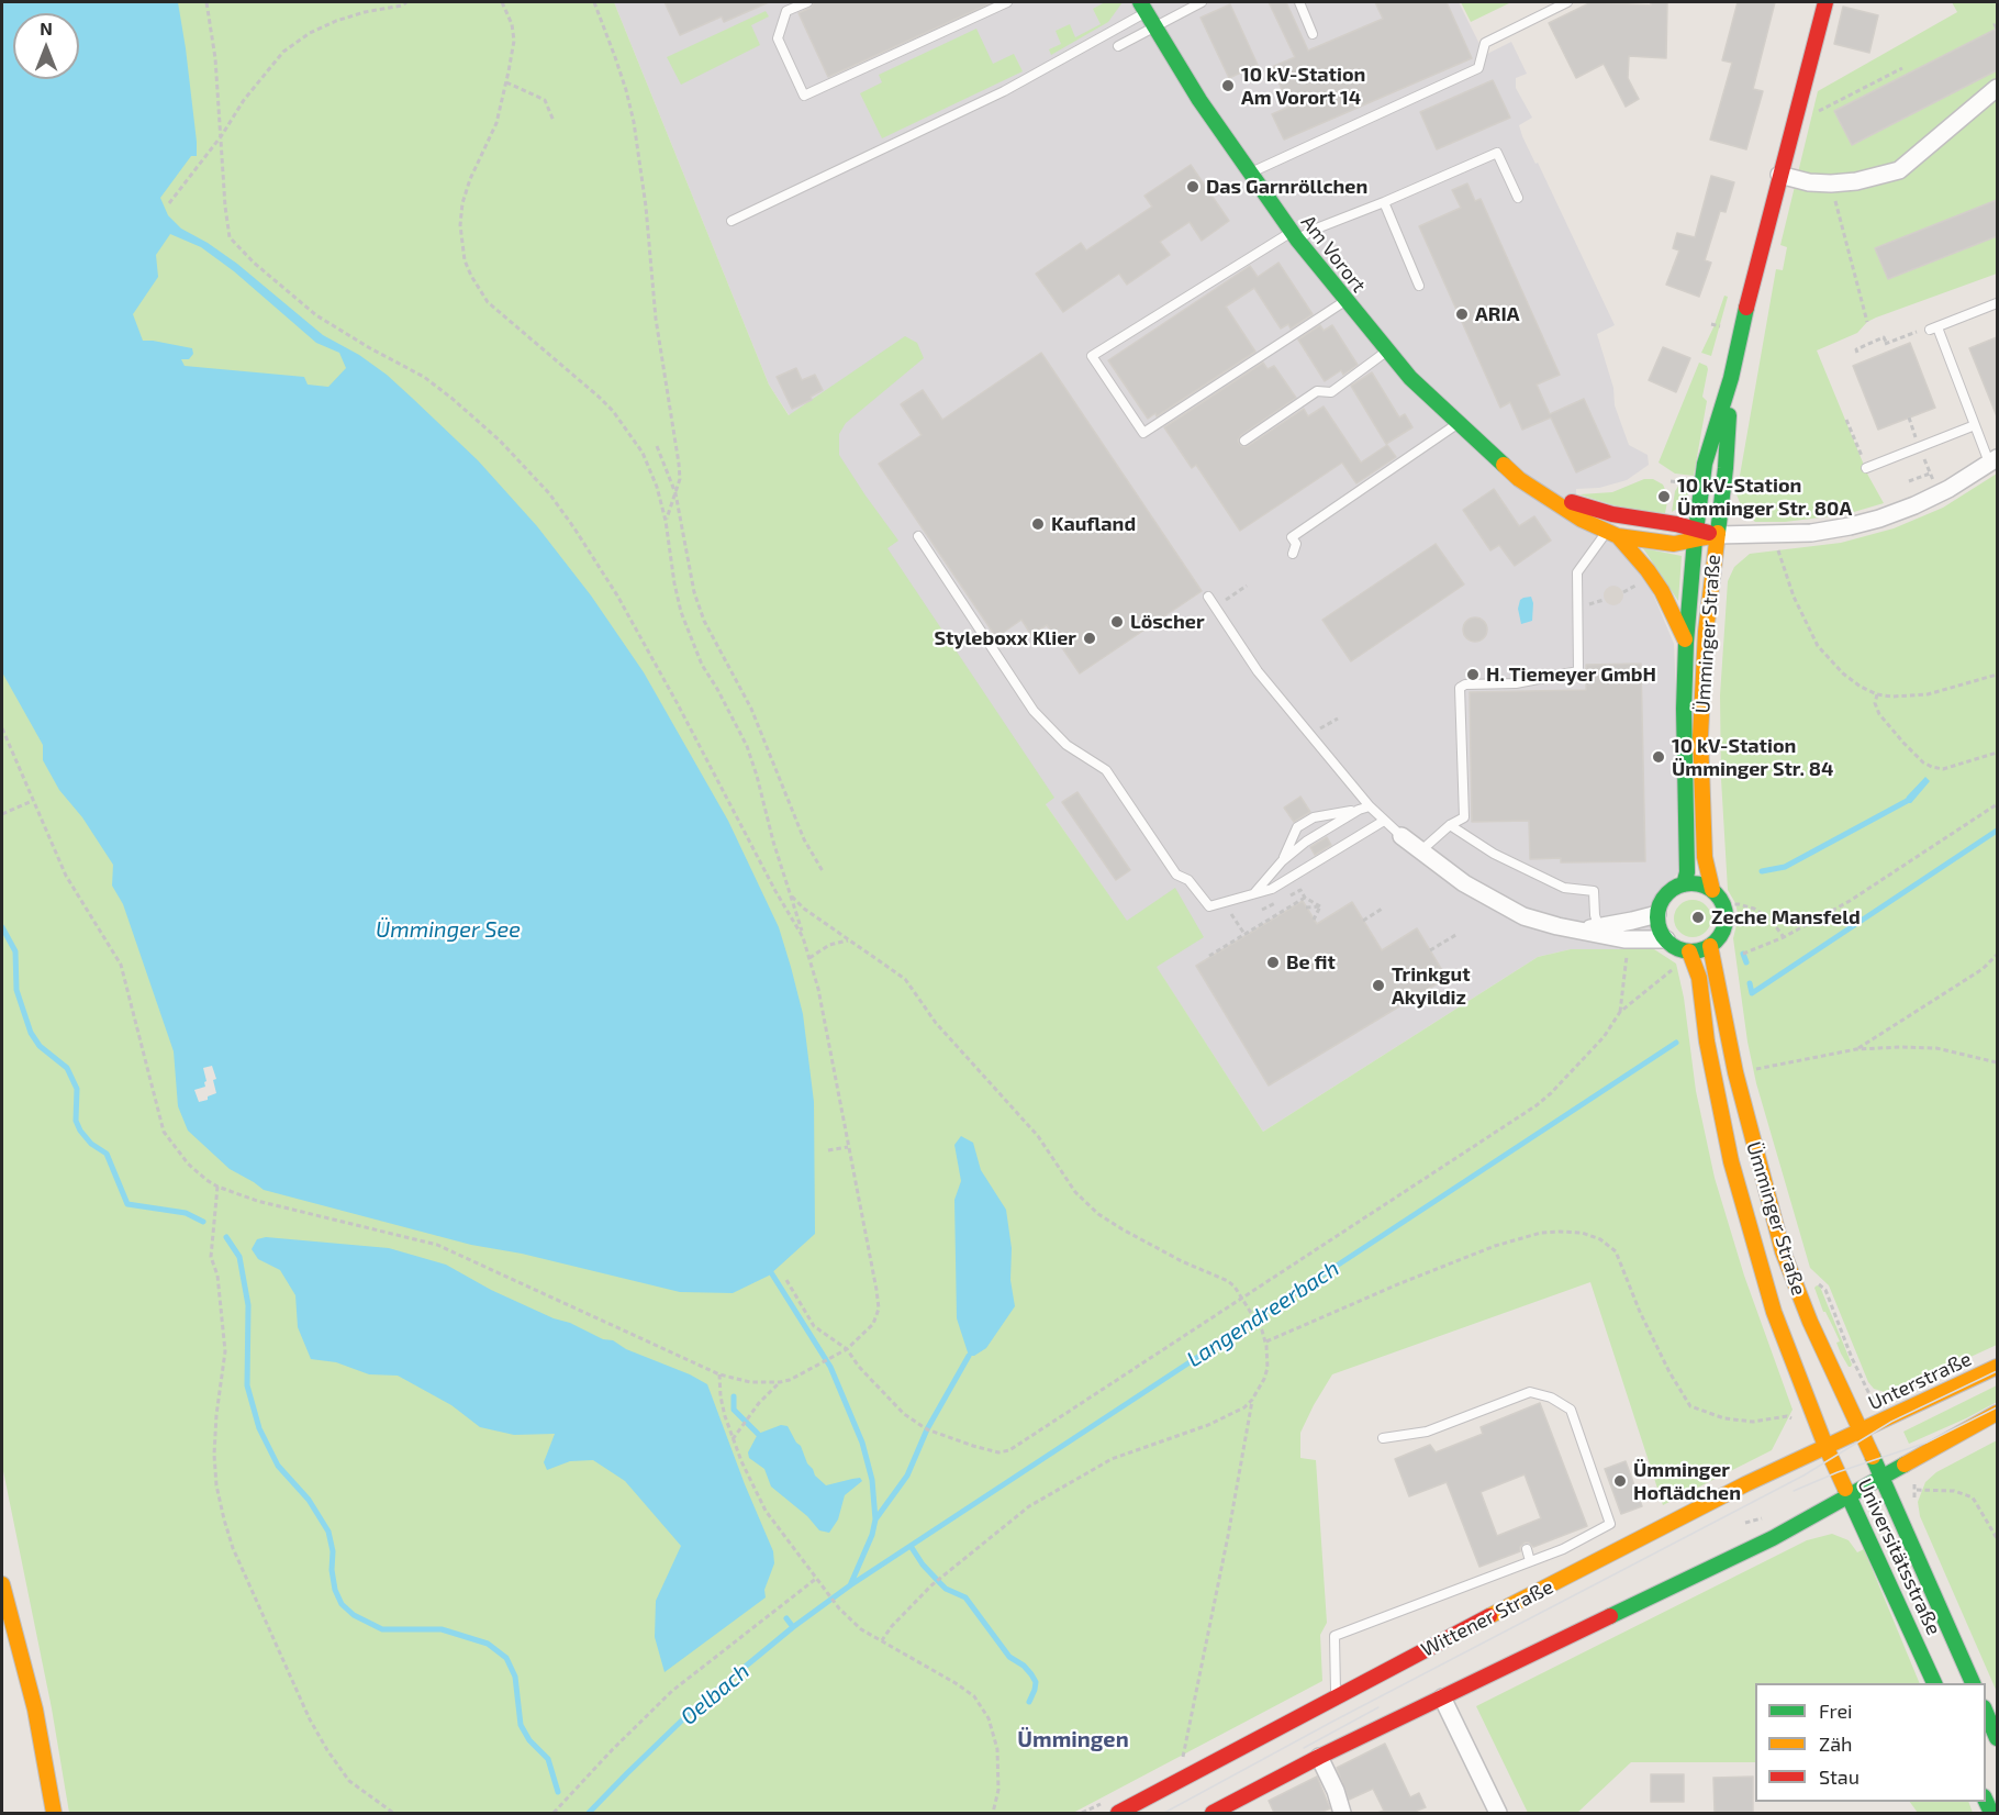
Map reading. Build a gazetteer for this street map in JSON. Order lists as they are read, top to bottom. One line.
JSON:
{"streets":{"main road":["Am Vorort","Ümminger Straße","Unterstraße","Universitätsstraße","Wittener Straße"]},"crossings":[["Am Vorort","Ümminger Straße"],["Ümminger Straße","Unterstraße"],["Ümminger Straße","Universitätsstraße"],["Ümminger Straße","Wittener Straße"],["Unterstraße","Wittener Straße"],["Universitätsstraße","Wittener Straße"]],"districts":["Ümmingen"],"water":["Ümminger See","Langendreerbach","Oelbach"],"places":["10 kV-Station Am Vorort 14","Das Garnröllchen","ARIA","10 kV-Station Ümminger Str. 80A","Kaufland","Löscher","Styleboxx Klier","H. Tiemeyer GmbH","10 kV-Station Ümminger Str. 84","Zeche Mansfeld","Be fit","Trinkgut Akyildiz","Ümminger Hoflädchen"],"legend":["Frei","Zäh","Stau"],"north":"top"}
